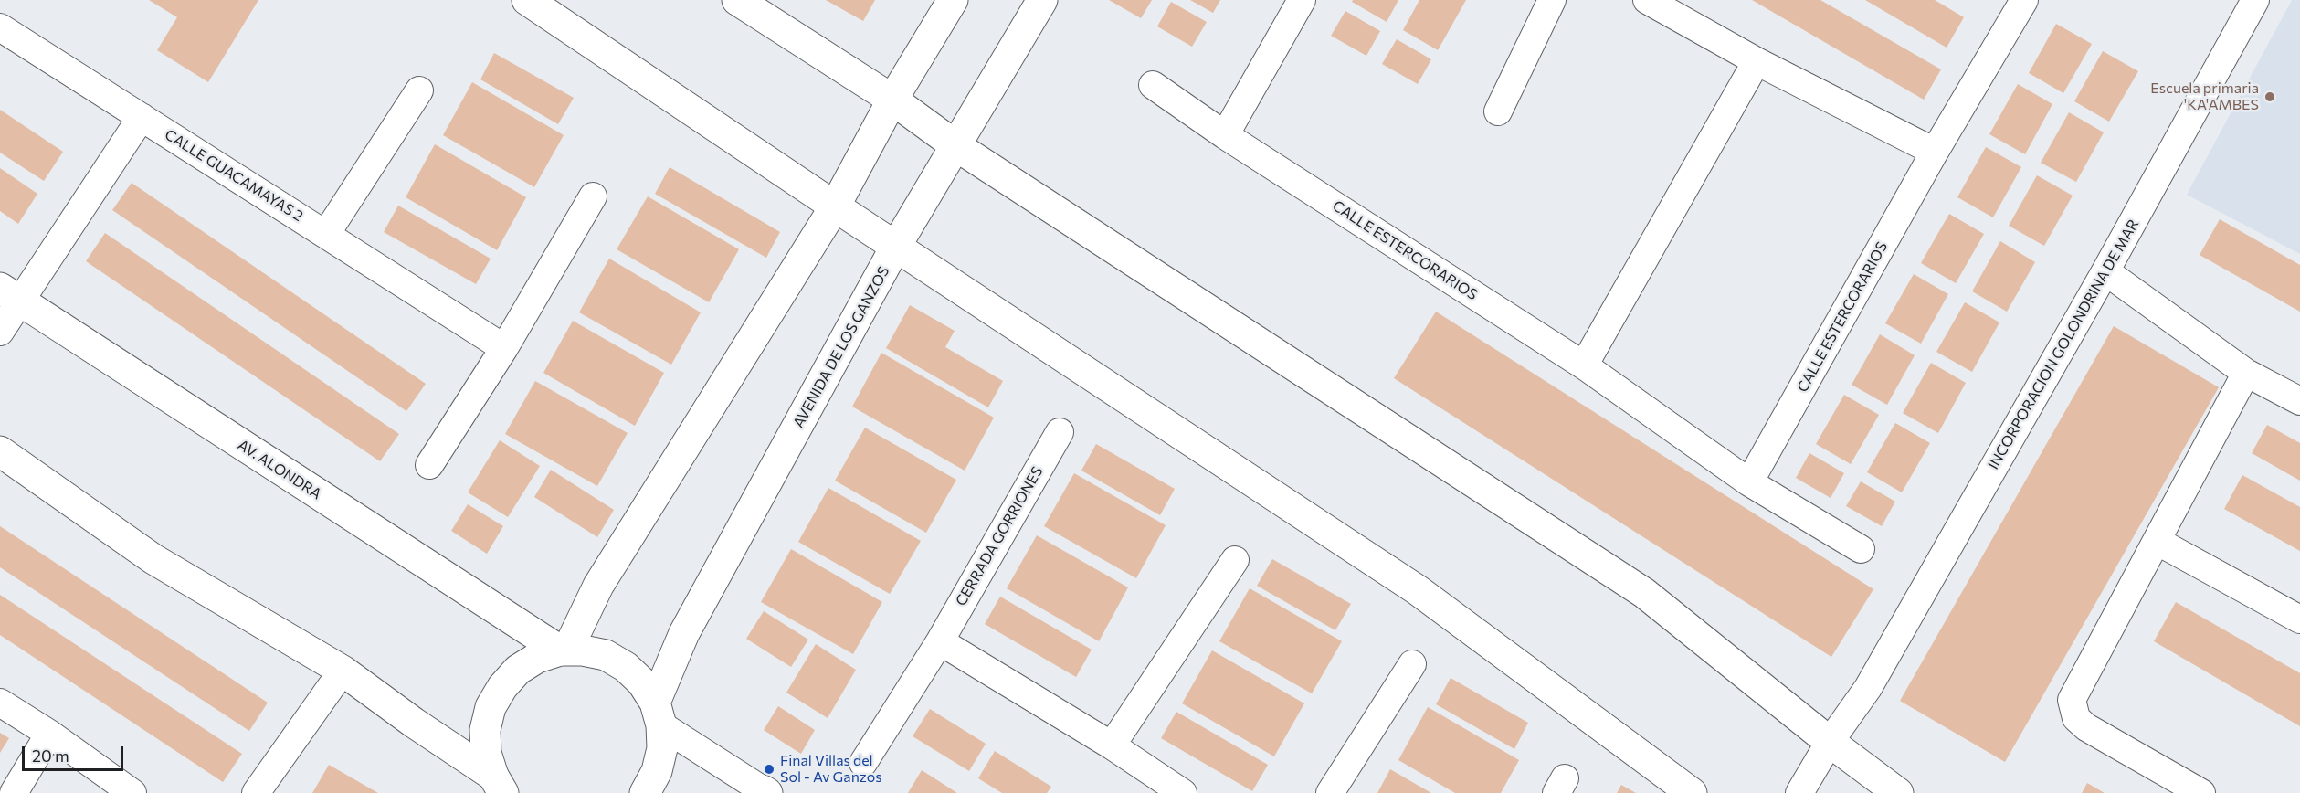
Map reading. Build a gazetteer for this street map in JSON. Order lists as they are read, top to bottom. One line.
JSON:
{"streets":{"main road":["AVENIDA DE LOS GANZOS","AV. ALONDRA"],"street":["CALLE GUACAMAYAS 2","CALLE ESTERCORARIOS","INCORPORACION GOLONDRINA DE MAR","CERRADA GORRIONES"]},"places":["Escuela primaria 'KA'AMBES","Final Villas del Sol - Av Ganzos"],"scale_bar":"20 m"}
